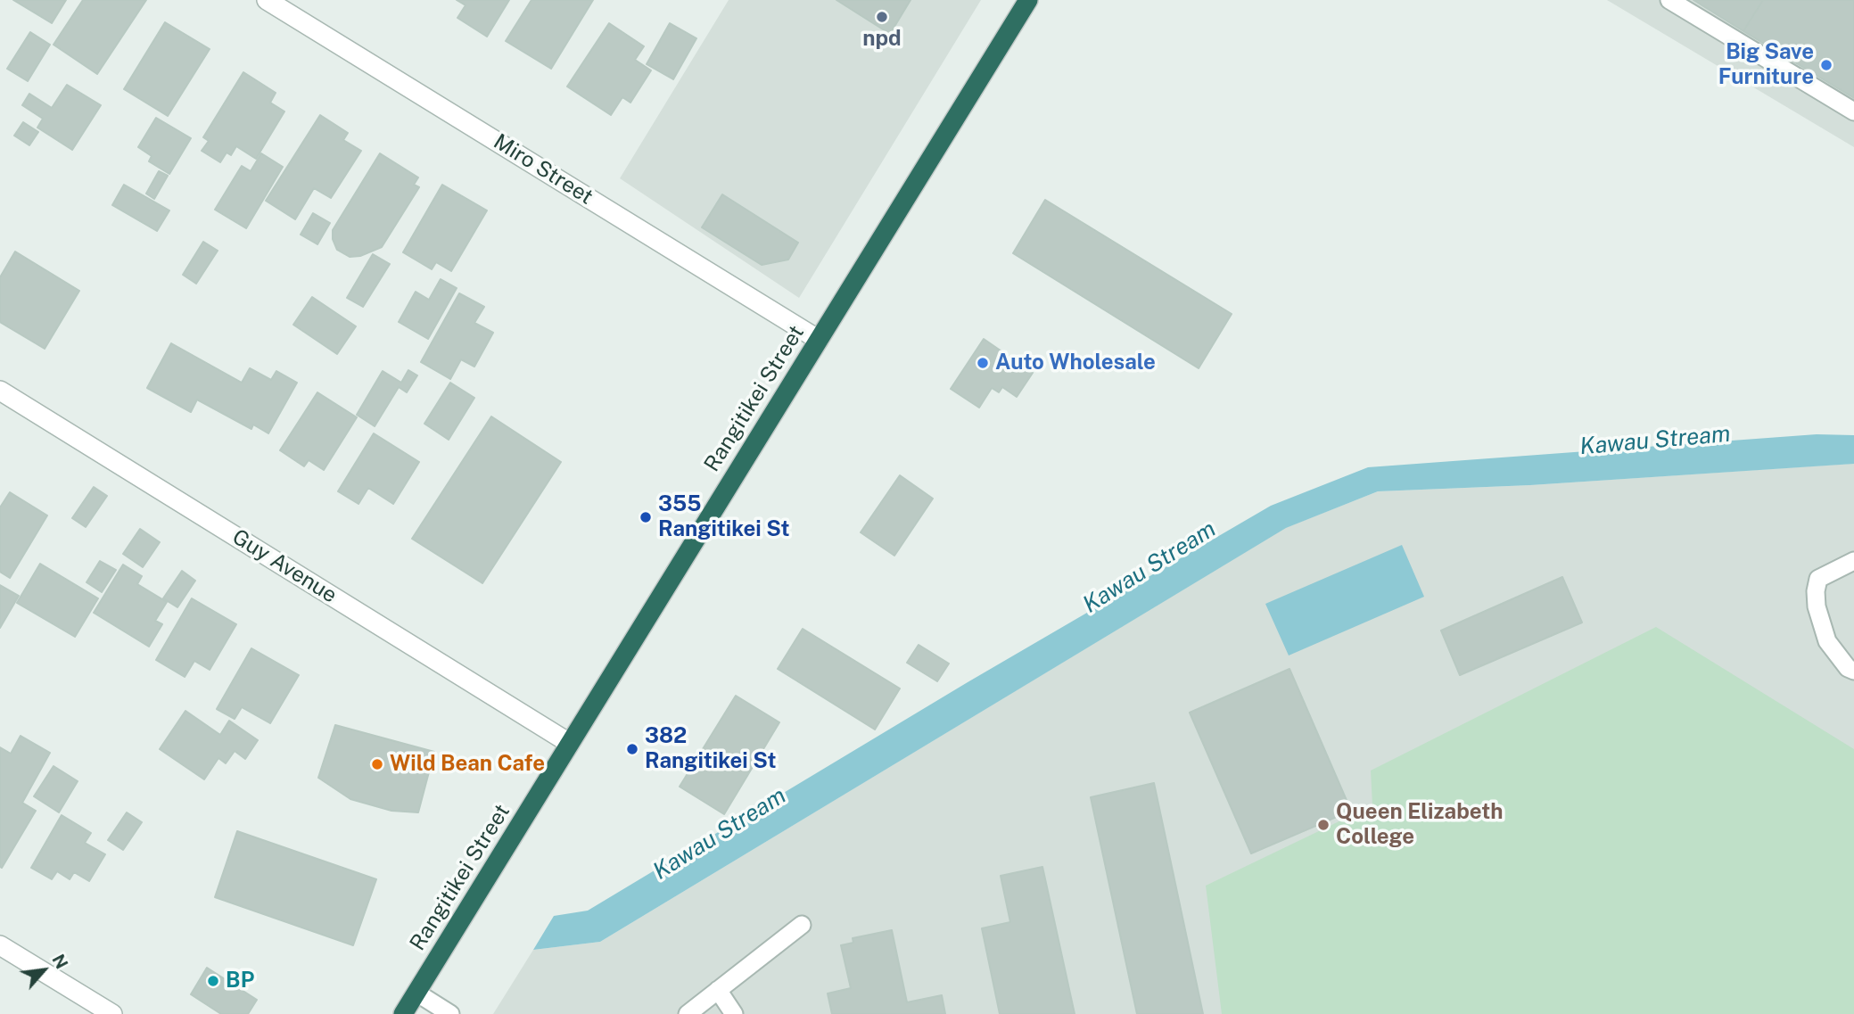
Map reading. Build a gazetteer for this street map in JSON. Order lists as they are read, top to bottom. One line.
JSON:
{"streets":{"highway":["Rangitikei Street"],"street":["Miro Street","Guy Avenue"]},"crossings":[["Miro Street","Rangitikei Street"],["Rangitikei Street","Guy Avenue"]],"water":["Kawau Stream"],"places":["npd","Big Save Furniture","Auto Wholesale","355 Rangitikei St","382 Rangitikei St","Wild Bean Cafe","Queen Elizabeth College","BP"],"north":"top right"}
